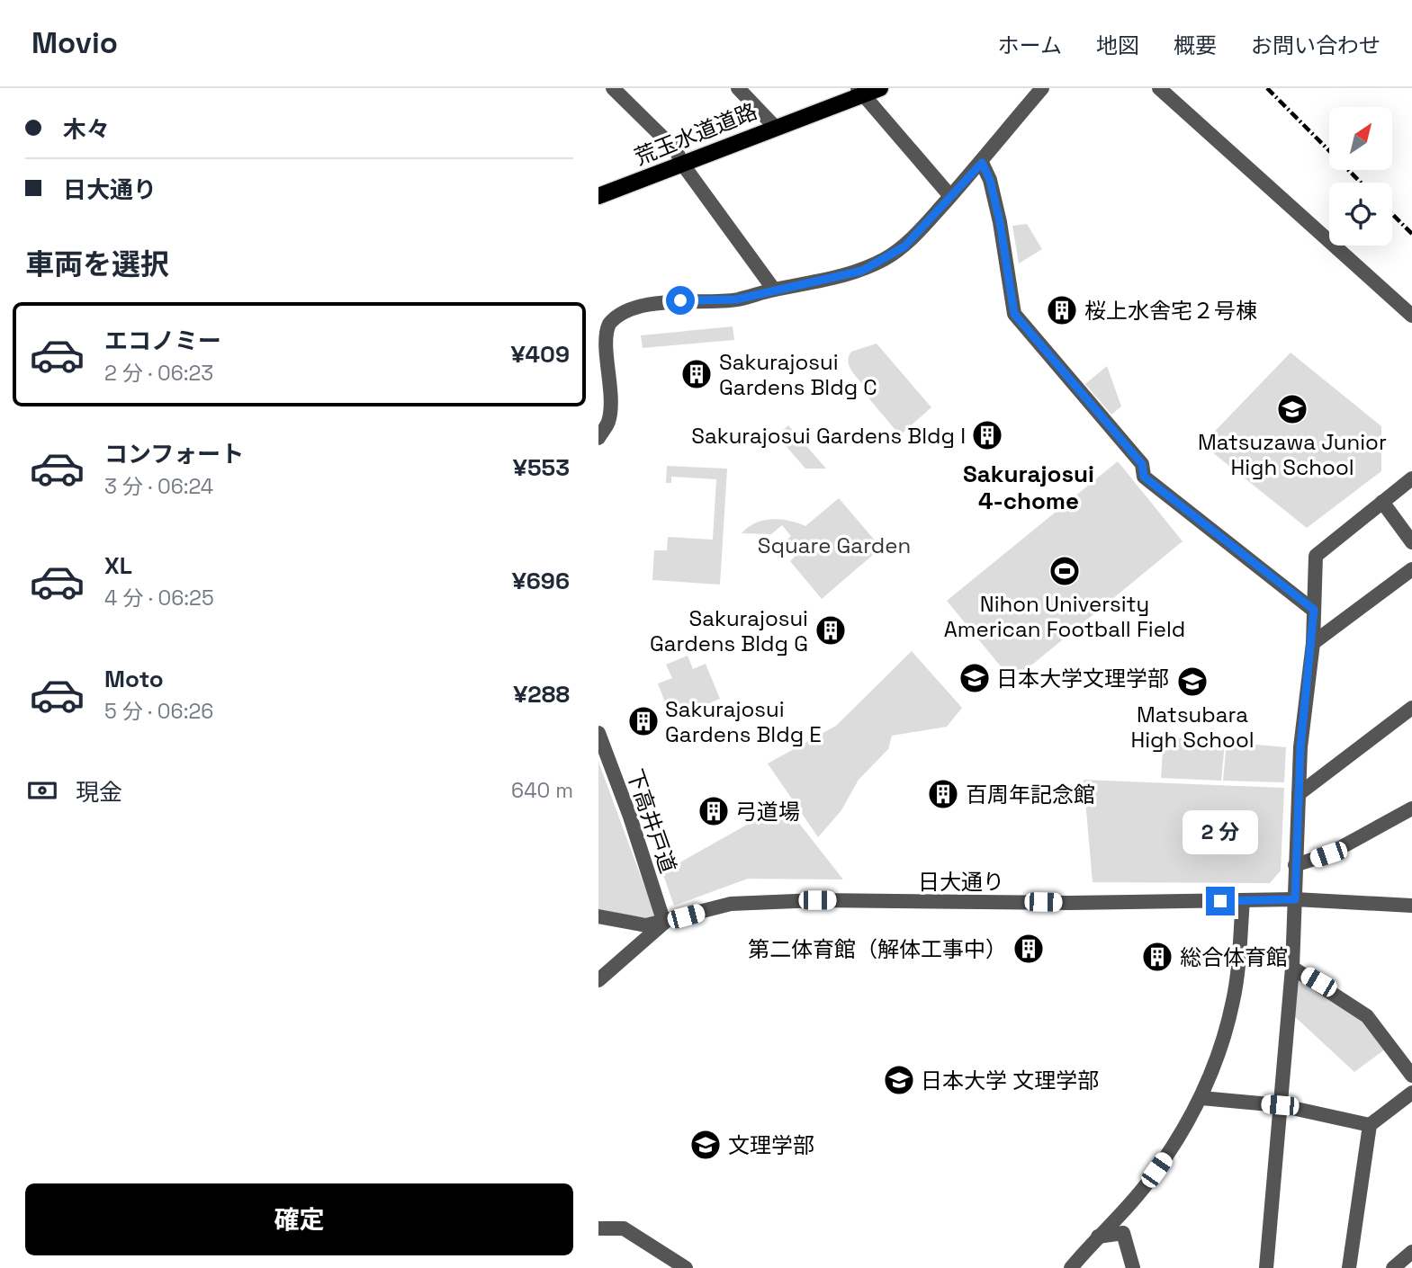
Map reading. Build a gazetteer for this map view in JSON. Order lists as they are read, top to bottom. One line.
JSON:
{"streets":{"main road":["荒玉水道道路"],"street":["下高井戸道","日大通り"]},"crossings":[["下高井戸道","日大通り"]],"districts":["Sakurajosui 4-chome"],"parks":["Square Garden"],"places":{"building":["桜上水舎宅２号棟","Sakurajosui Gardens Bldg C","Sakurajosui Gardens Bldg I","Sakurajosui Gardens Bldg G","Sakurajosui Gardens Bldg E","百周年記念館","弓道場","第二体育館（解体工事中）","総合体育館"],"school or university":["Matsuzawa Junior High School","日本大学文理学部","Matsubara High School","日本大学 文理学部","文理学部"],"sports":["Nihon University American Football Field"]},"north":"top right","page":{"header":"Movio","nav":["ホーム","地図","概要","お問い合わせ"],"banner":["木々","日大通り"],"heading":"車両を選択","list":[{"name":"エコノミー","note":"2 分 · 06:23","value":"¥409"},{"name":"コンフォート","note":"3 分 · 06:24","value":"¥553"},{"name":"XL","note":"4 分 · 06:25","value":"¥696"},{"name":"Moto","note":"5 分 · 06:26","value":"¥288"}],"pay":["現金","640 m"],"bubble":"2 分","buttons":"確定"}}
